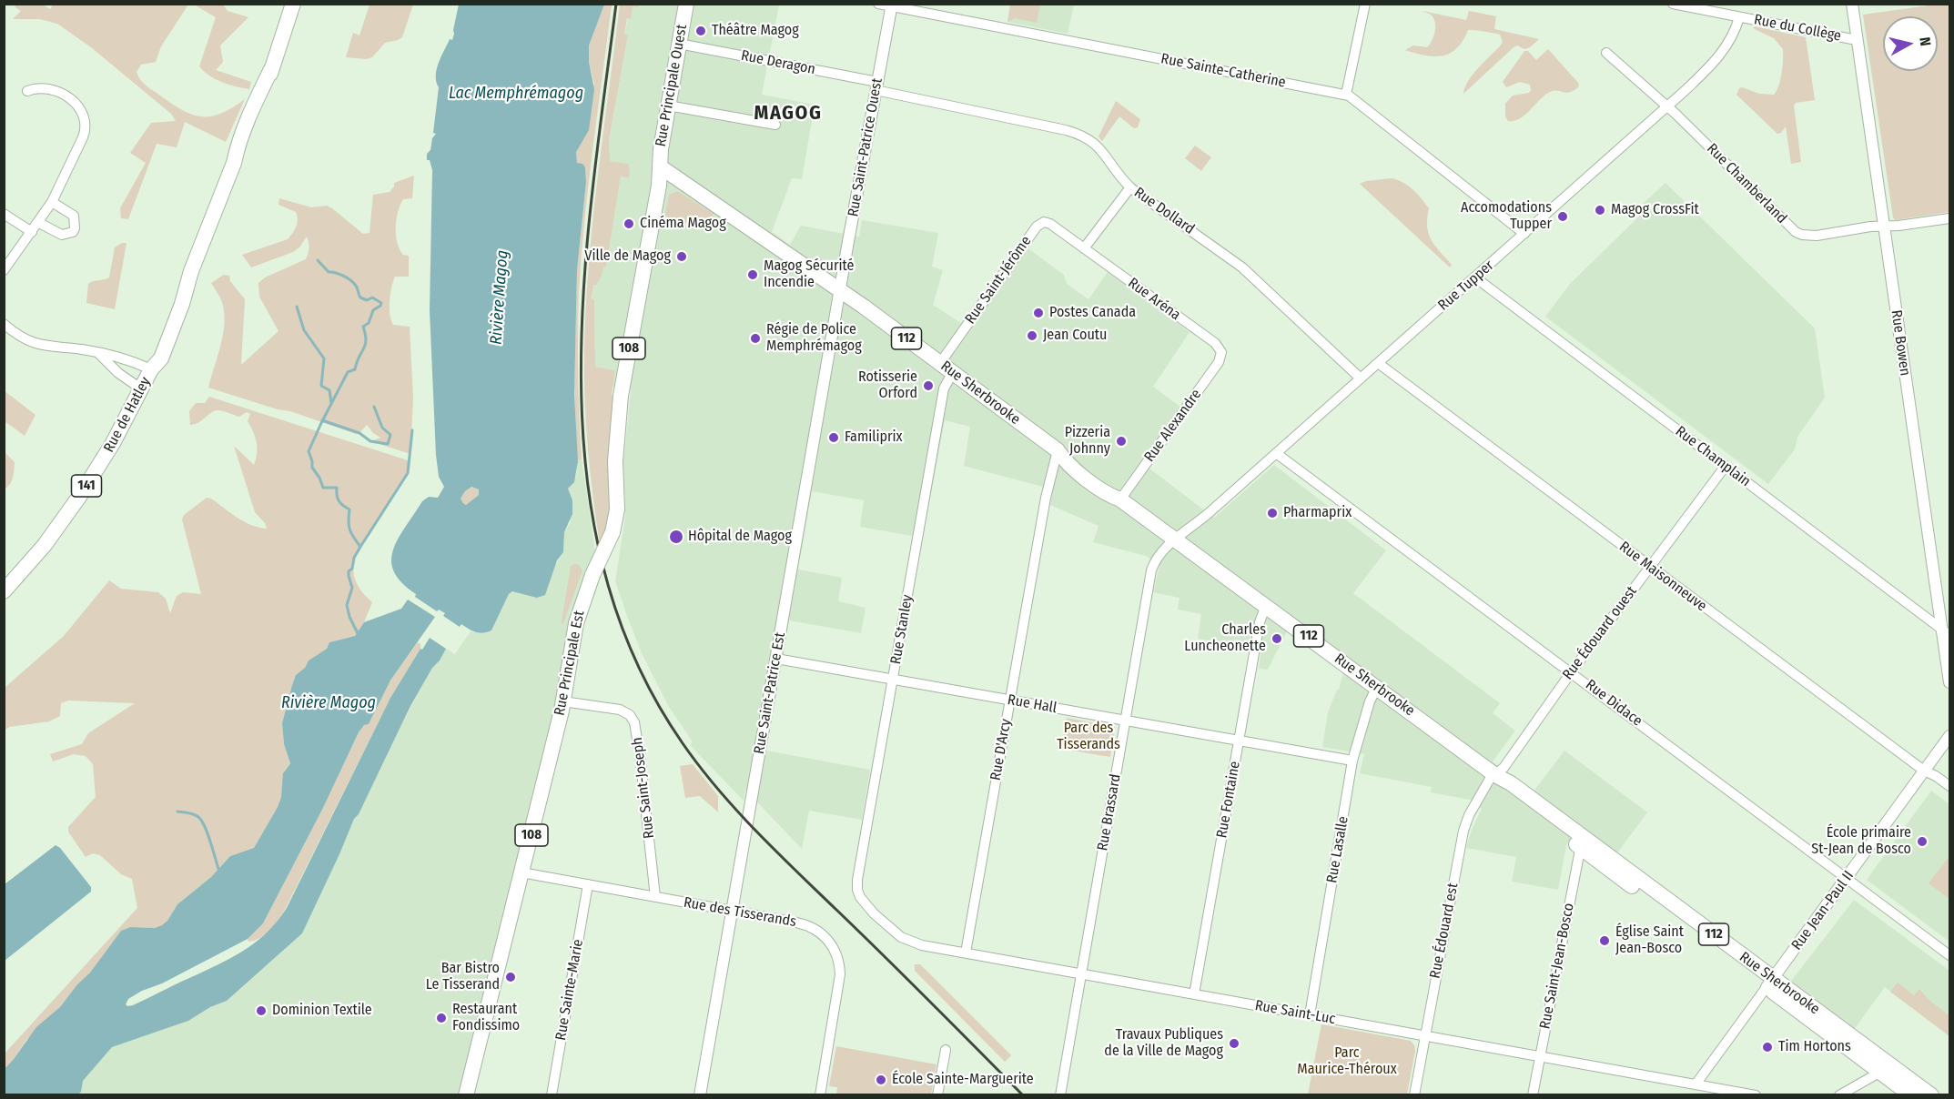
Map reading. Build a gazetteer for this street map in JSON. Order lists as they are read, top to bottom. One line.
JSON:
{"streets":{"main road":["Rue Principale Ouest","112","108","Rue Sherbrooke","Rue de Hatley","141","Rue Principale Est"],"street":["Rue du Collège","Rue Deragon","Rue Sainte-Catherine","Rue Saint-Patrice Ouest","Rue Chamberland","Rue Dollard","Rue Saint-Jérôme","Rue Tupper","Rue Aréna","Rue Bowen","Rue Alexandre","Rue Champlain","Rue Maisonneuve","Rue Stanley","Rue Édouard ouest","Rue Saint-Patrice Est","Rue Didace","Rue Hall","Rue D'Arcy","Rue Saint-Joseph","Rue Fontaine","Rue Brassard","Rue Lasalle","Rue Jean-Paul II","Rue des Tisserands","Rue Édouard est","Rue Saint-Jean-Bosco","Rue Sainte-Marie","Rue Saint-Luc"]},"crossings":[["Rue du Collège","Rue Tupper"],["Rue du Collège","Rue Bowen"],["Rue Deragon","Rue Principale Ouest"],["Rue Deragon","Rue Saint-Patrice Ouest"],["Rue Deragon","Rue Dollard"],["Rue Sainte-Catherine","Rue Saint-Patrice Ouest"],["Rue Sainte-Catherine","Rue Tupper"],["Rue Principale Ouest","Rue Sherbrooke"],["Rue Principale Ouest","Rue Principale Est"],["Rue Saint-Patrice Ouest","Rue Dollard"],["Rue Saint-Patrice Ouest","Rue Sherbrooke"],["Rue Saint-Patrice Ouest","Rue Saint-Patrice Est"],["Rue Chamberland","Rue Tupper"],["Rue Chamberland","Rue Bowen"],["Rue Dollard","Rue Tupper"],["Rue Saint-Jérôme","Rue Aréna"],["Rue Saint-Jérôme","Rue Sherbrooke"],["Rue Saint-Jérôme","Rue Stanley"],["Rue Tupper","Rue Sherbrooke"],["Rue Tupper","Rue Champlain"],["Rue Tupper","Rue Maisonneuve"],["Rue Tupper","Rue Didace"],["Rue Tupper","Rue Brassard"],["Rue Aréna","Rue Alexandre"],["Rue Bowen","Rue Champlain"],["Rue Sherbrooke","Rue Alexandre"],["Rue Sherbrooke","Rue Stanley"],["Rue Sherbrooke","Rue Édouard ouest"],["Rue Sherbrooke","Rue Principale Est"],["Rue Sherbrooke","Rue Saint-Patrice Est"],["Rue Sherbrooke","Rue D'Arcy"],["Rue Sherbrooke","Rue Fontaine"],["Rue Sherbrooke","Rue Brassard"],["Rue Sherbrooke","Rue Lasalle"],["Rue Sherbrooke","Rue Jean-Paul II"],["Rue Sherbrooke","Rue Édouard est"],["Rue Sherbrooke","Rue Saint-Jean-Bosco"],["Rue Champlain","Rue Édouard ouest"],["Rue Maisonneuve","Rue Édouard ouest"],["Rue Maisonneuve","Rue Jean-Paul II"],["Rue Stanley","Rue Hall"],["Rue Stanley","Rue Saint-Luc"],["Rue Édouard ouest","Rue Didace"],["Rue Édouard ouest","Rue Édouard est"],["Rue Principale Est","Rue Saint-Joseph"],["Rue Principale Est","Rue des Tisserands"],["Rue Saint-Patrice Est","Rue Hall"],["Rue Saint-Patrice Est","Rue des Tisserands"],["Rue Didace","Rue Jean-Paul II"],["Rue Hall","Rue D'Arcy"],["Rue Hall","Rue Fontaine"],["Rue Hall","Rue Brassard"],["Rue Hall","Rue Lasalle"],["Rue D'Arcy","Rue Saint-Luc"],["Rue Saint-Joseph","Rue des Tisserands"],["Rue Fontaine","Rue Saint-Luc"],["Rue Brassard","Rue Saint-Luc"],["Rue Lasalle","Rue Saint-Luc"],["Rue Jean-Paul II","Rue Saint-Luc"],["Rue des Tisserands","Rue Sainte-Marie"],["Rue Édouard est","Rue Saint-Luc"],["Rue Saint-Jean-Bosco","Rue Saint-Luc"]],"districts":["MAGOG"],"water":["Lac Memphrémagog","Rivière Magog"],"parks":["Parc des Tisserands","Parc Maurice-Théroux"],"places":["Théâtre Magog","Magog CrossFit","Accomodations Tupper","Cinéma Magog","Ville de Magog","Magog Sécurité Incendie","Postes Canada","Jean Coutu","Régie de Police Memphrémagog","Rotisserie Orford","Familiprix","Pizzeria Johnny","Pharmaprix","Hôpital de Magog","Charles Luncheonette","École primaire St-Jean de Bosco","Église Saint Jean-Bosco","Bar Bistro Le Tisserand","Dominion Textile","Restaurant Fondissimo","Travaux Publiques de la Ville de Magog","Tim Hortons","École Sainte-Marguerite"],"north":"right"}
